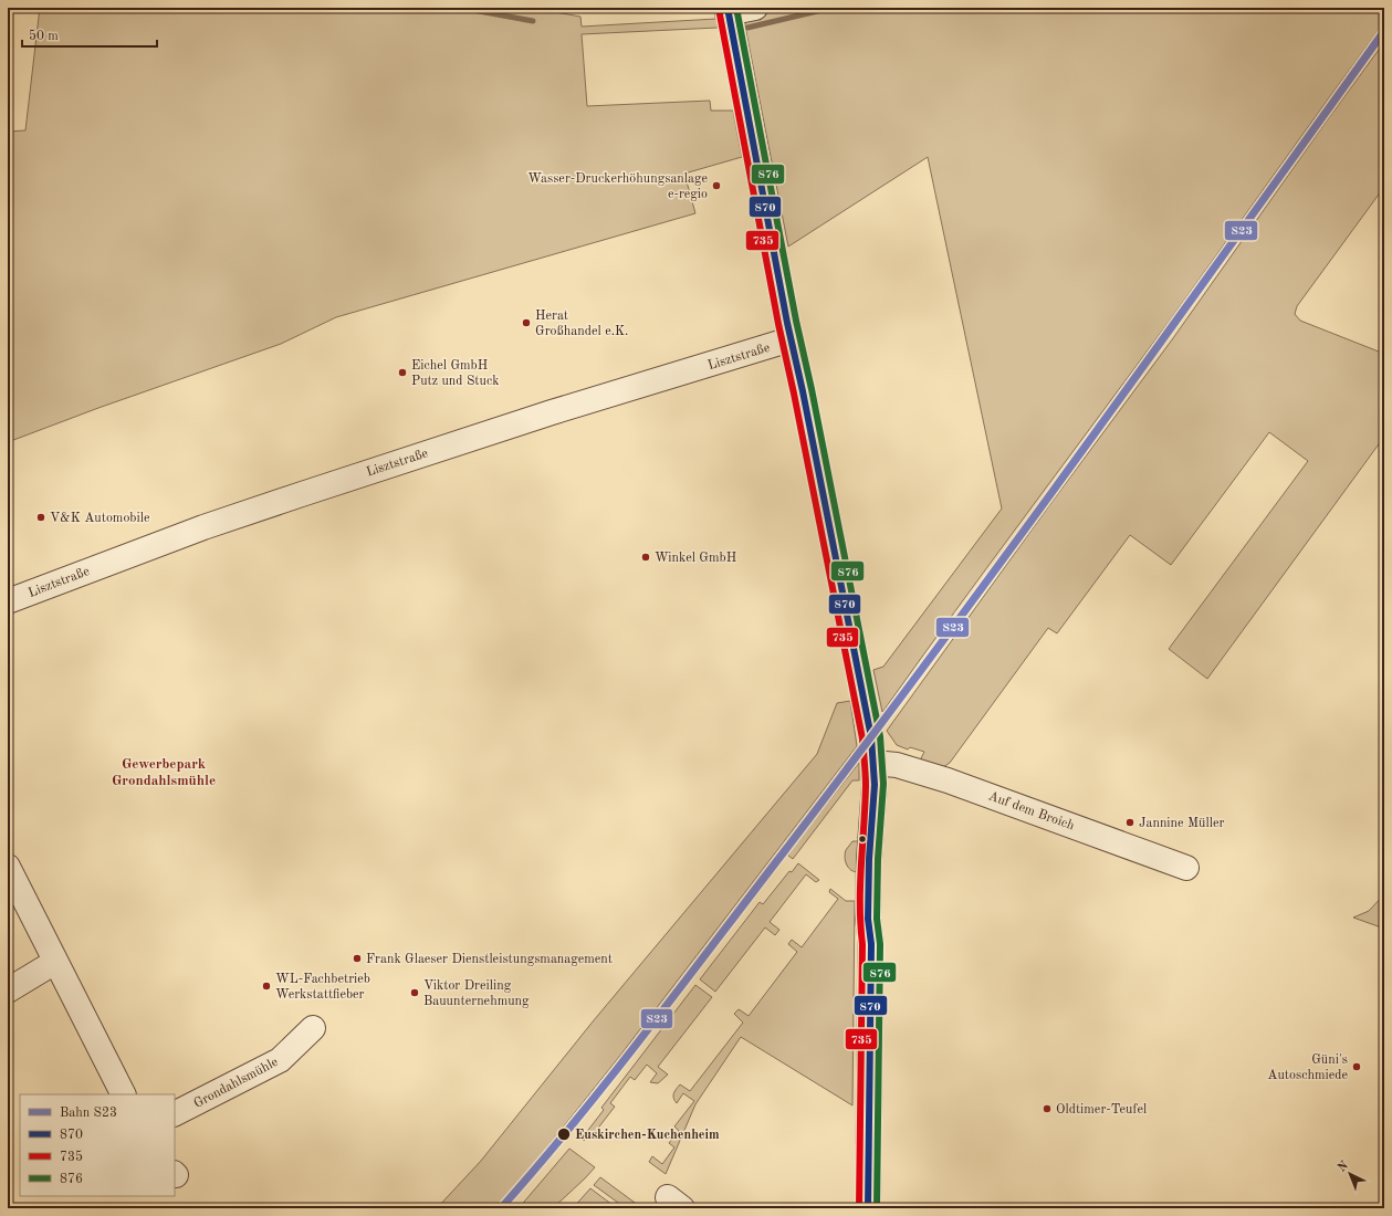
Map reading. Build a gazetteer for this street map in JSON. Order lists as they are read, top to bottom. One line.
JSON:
{"streets":{"street":["Lisztstraße","Auf dem Broich","Grondahlsmühle"]},"districts":["Gewerbepark Grondahlsmühle"],"places":["Wasser-Druckerhöhungsanlage e-regio","Herat Großhandel e.K.","Eichel GmbH Putz und Stuck","V&K Automobile","Winkel GmbH","Jannine Müller","Frank Glaeser Dienstleistungsmanagement","WL-Fachbetrieb Werkstattfieber","Viktor Dreiling Bauunternehmung","Güni's Autoschmiede","Oldtimer-Teufel","Euskirchen-Kuchenheim"],"lines":["transit line 870","transit line 876","transit line 735","rail line S23"],"legend":["Bahn S23","870","735","876"],"scale_bar":"50 m","north":"top left"}
